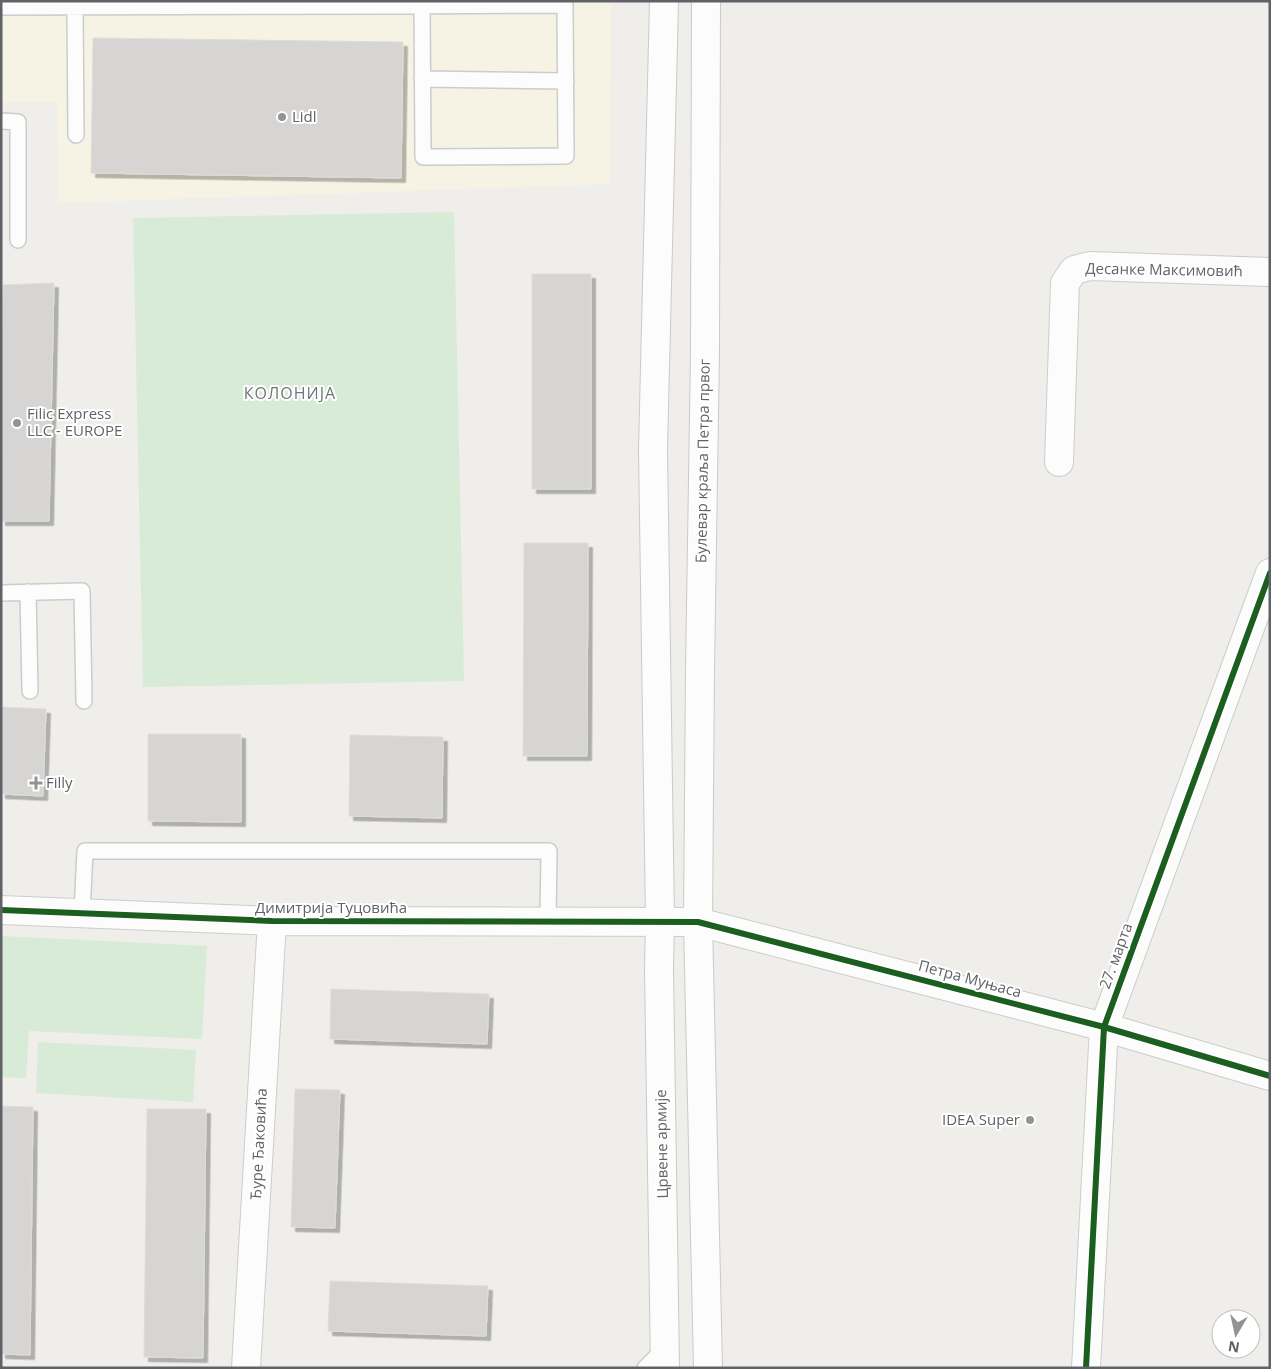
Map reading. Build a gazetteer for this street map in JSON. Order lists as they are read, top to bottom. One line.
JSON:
{"streets":{"street":["Десанке Максимовић","Булевар краља Петра првог","Димитрија Туцовића","27. марта","Петра Муњаса","Ђуре Ђаковића","Црвене армије"]},"crossings":[["Булевар краља Петра првог","Петра Муњаса"],["Димитрија Туцовића","Петра Муњаса"],["Димитрија Туцовића","Ђуре Ђаковића"],["Димитрија Туцовића","Црвене армије"],["27. марта","Петра Муњаса"],["Петра Муњаса","Црвене армије"]],"districts":["КОЛОНИЈА"],"places":{"other":["Lidl","Filic Express LLC - EUROPE","IDEA Super"],"health":["Filly"]},"north":"bottom"}
